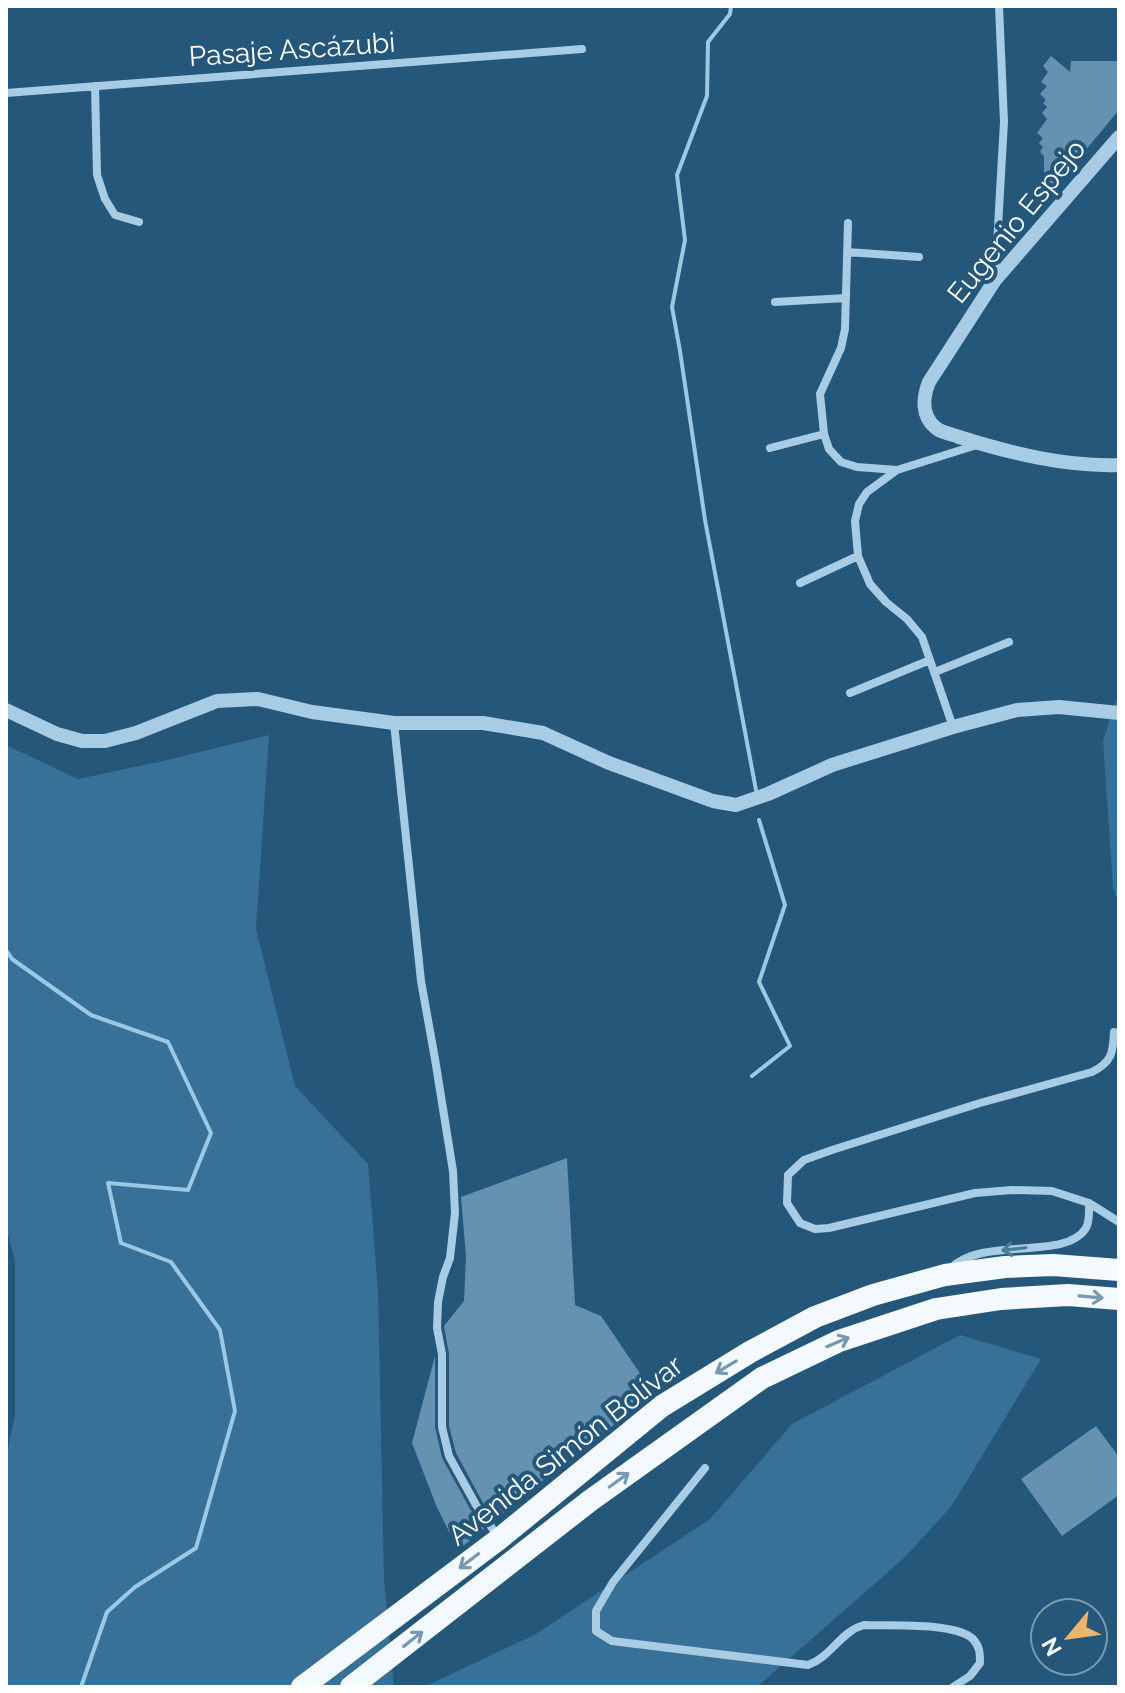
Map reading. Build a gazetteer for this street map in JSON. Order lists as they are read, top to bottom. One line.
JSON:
{"streets":{"highway":["Avenida Simón Bolívar"],"street":["Pasaje Ascázubi","Eugenio Espejo"]},"north":"bottom left"}
